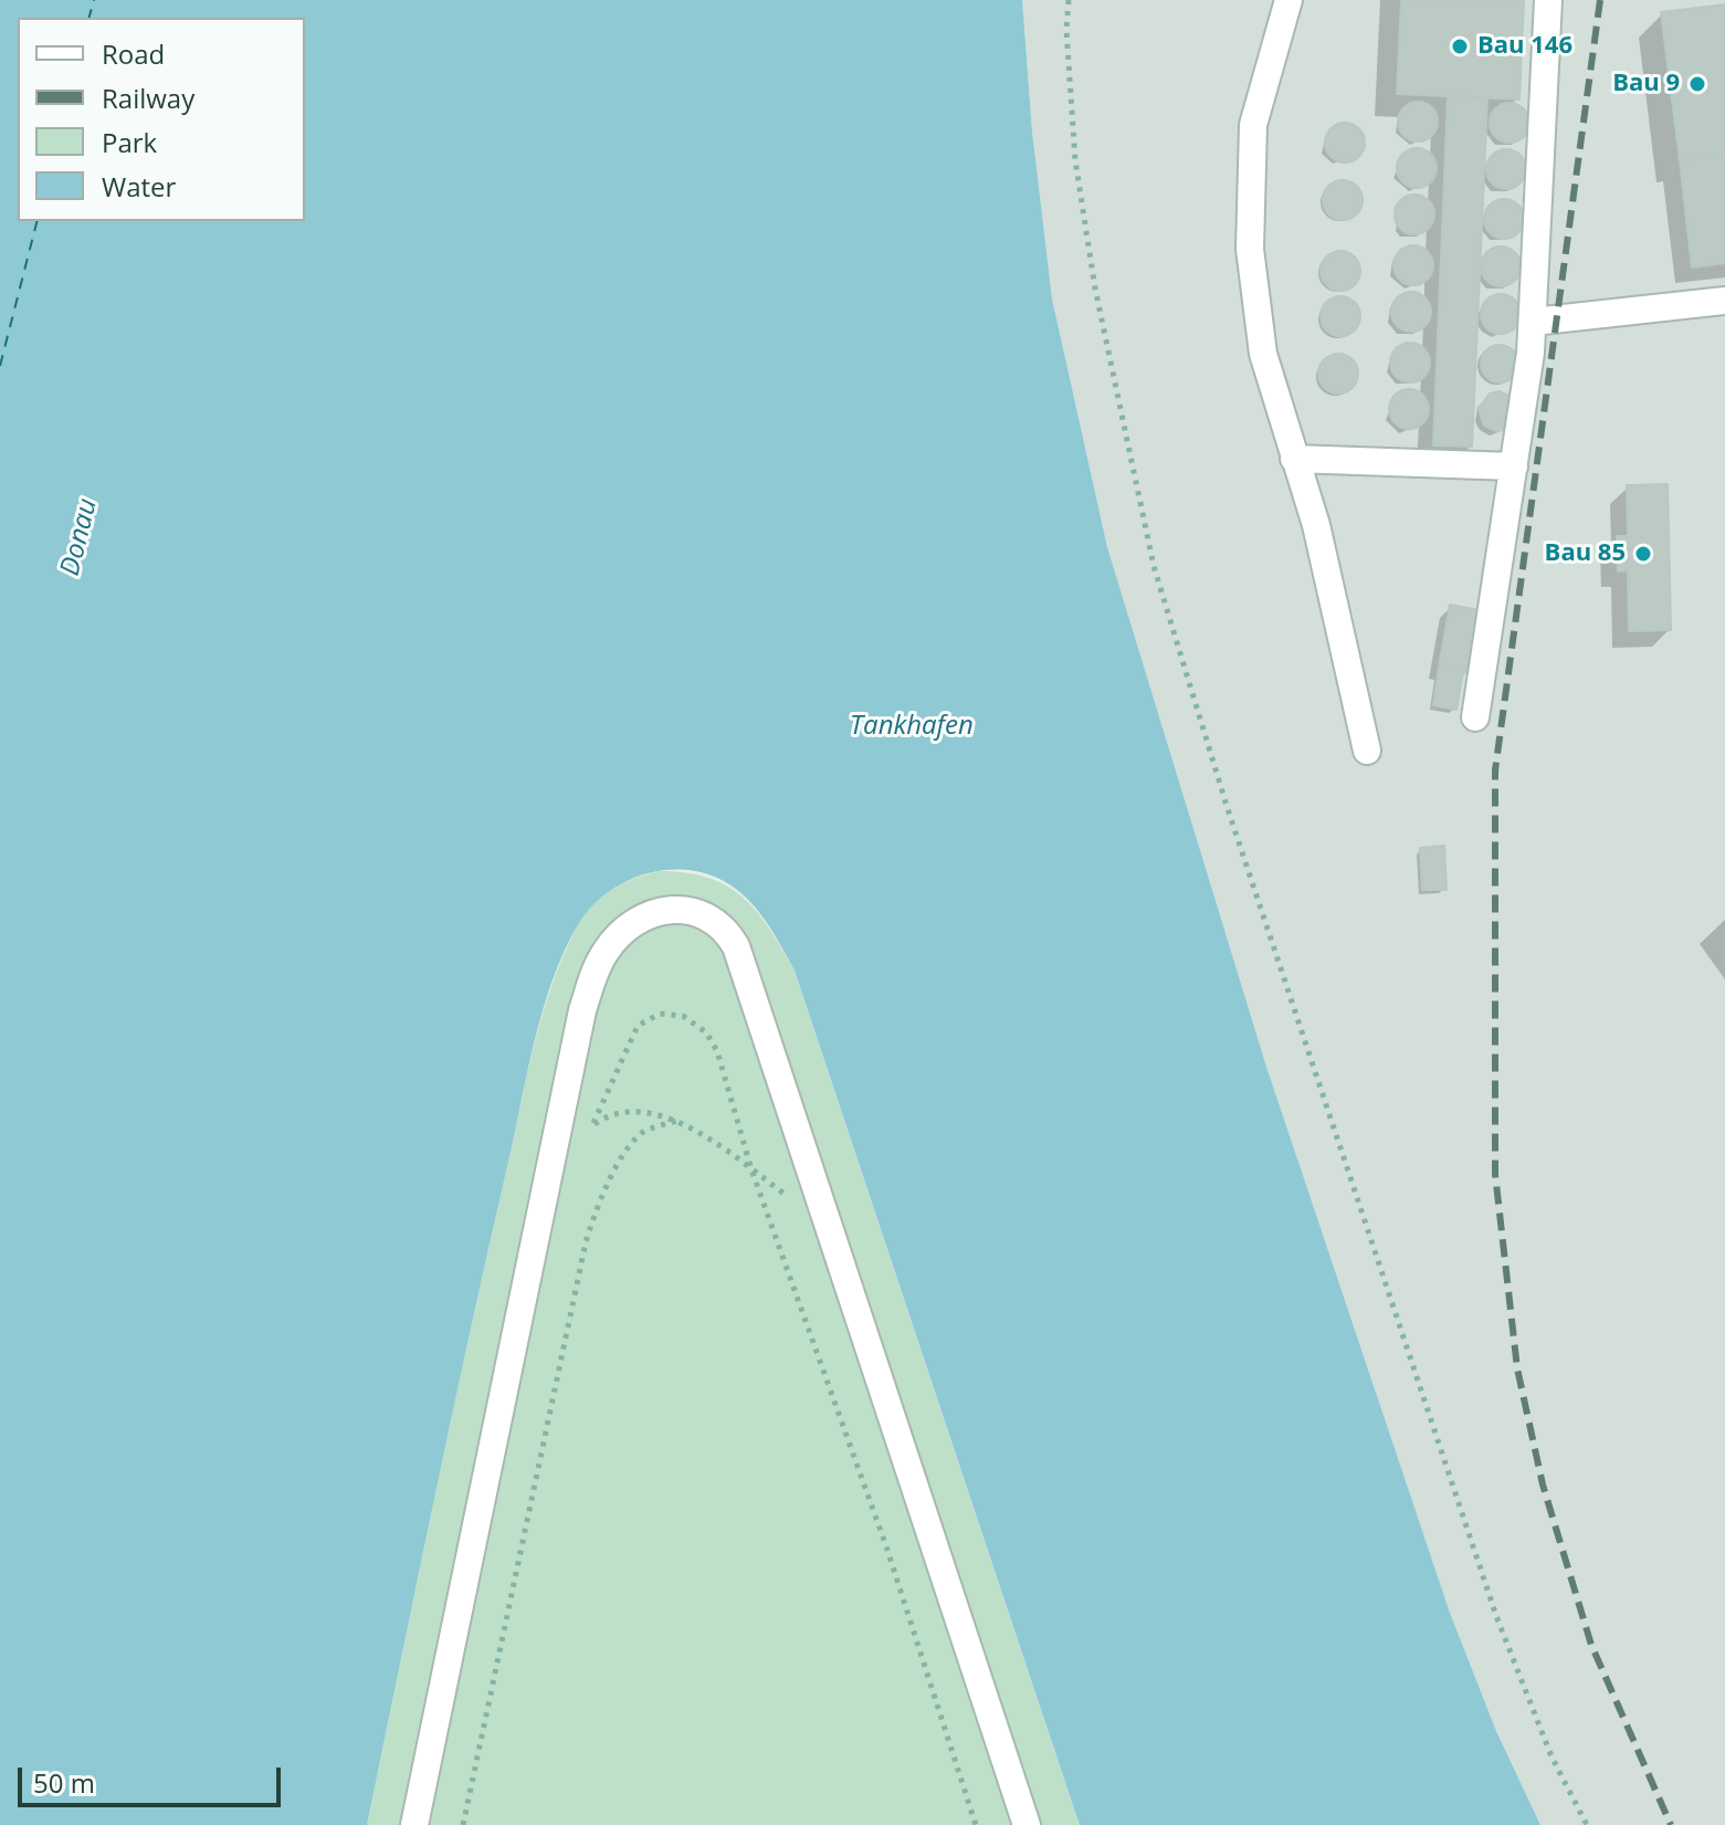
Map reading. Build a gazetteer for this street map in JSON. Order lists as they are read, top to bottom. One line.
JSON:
{"water":["Donau","Tankhafen"],"places":["Bau 146","Bau 9","Bau 85"],"legend":["Road","Railway","Park","Water"],"scale_bar":"50 m"}
